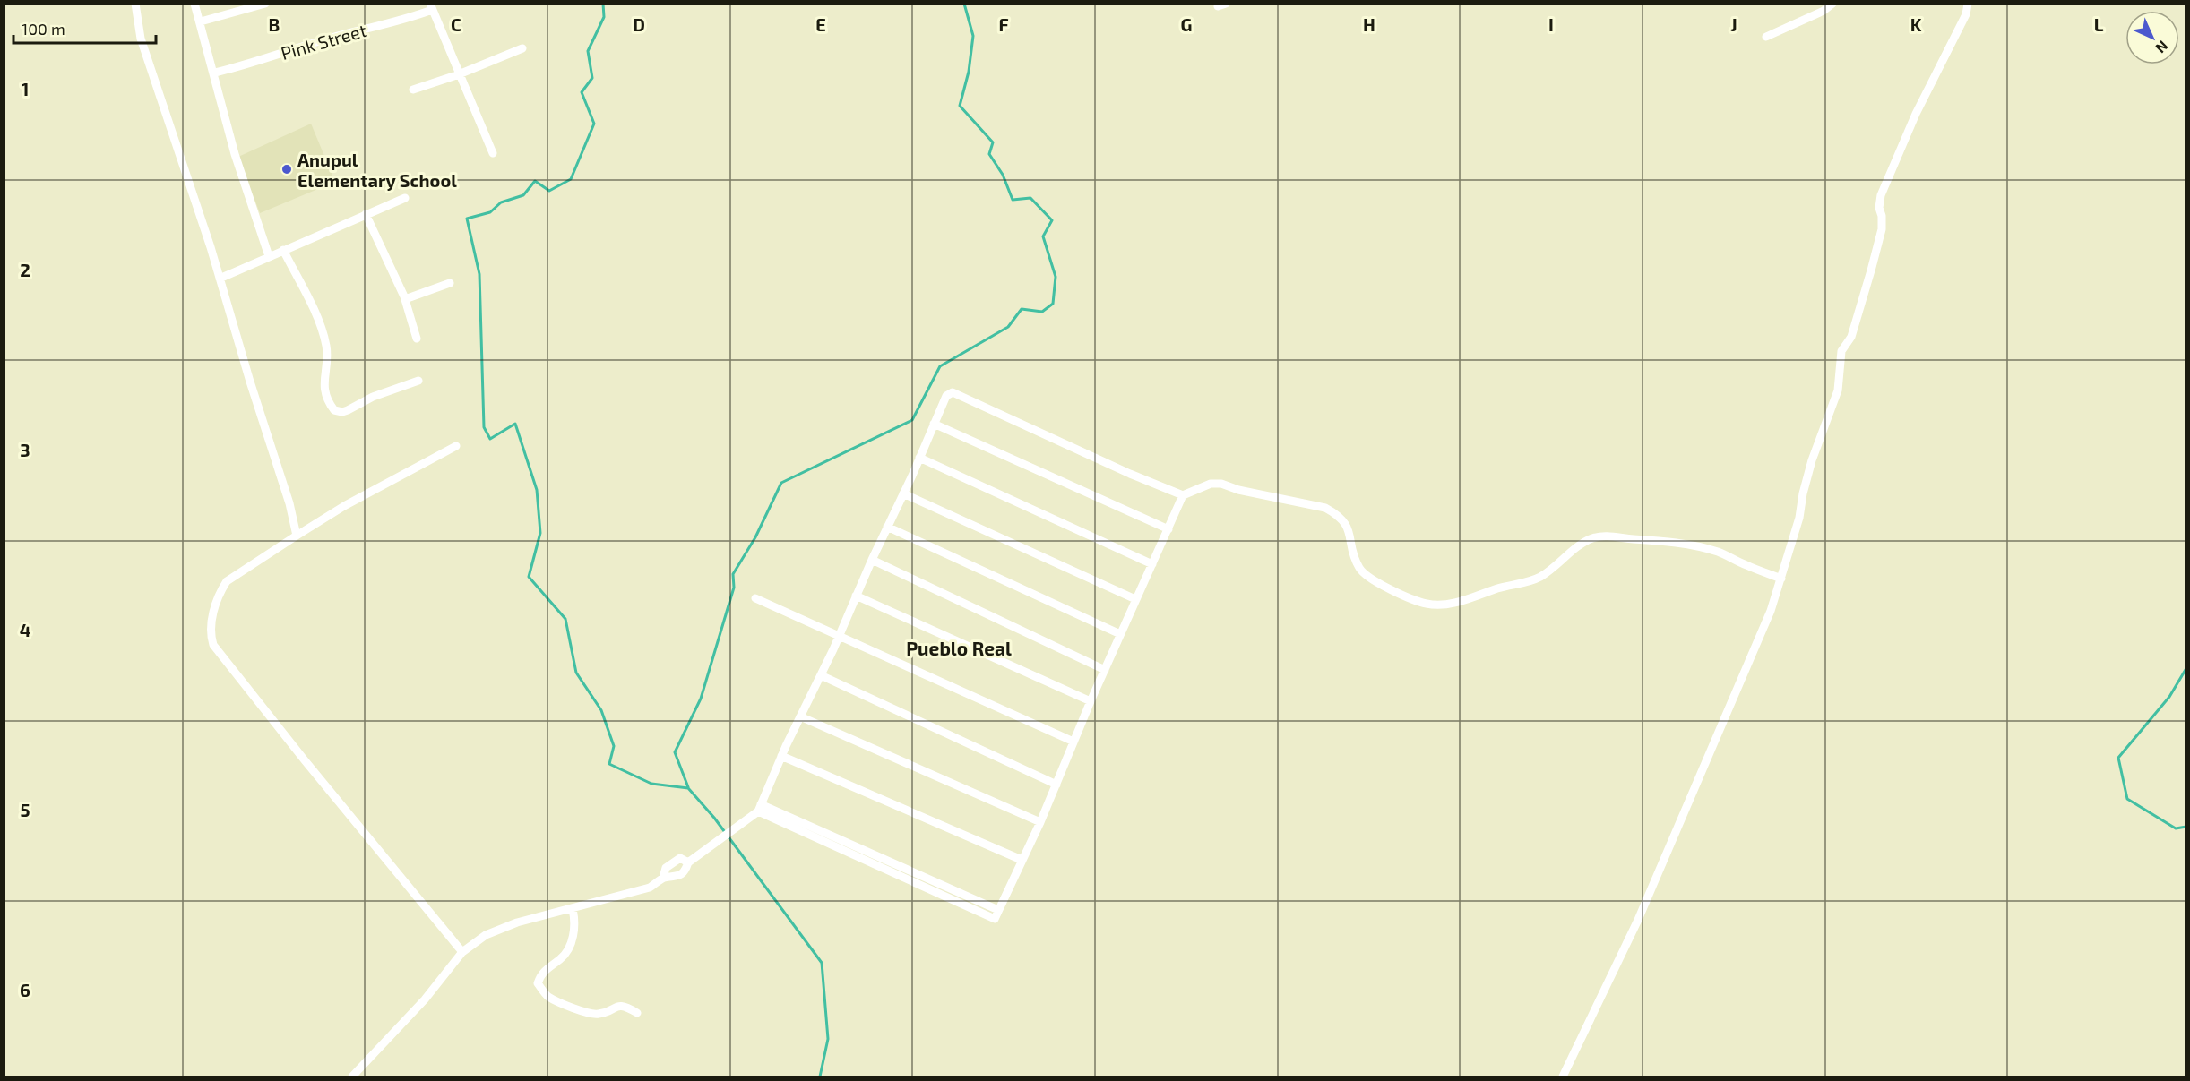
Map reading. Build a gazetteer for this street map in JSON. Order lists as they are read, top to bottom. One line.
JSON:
{"streets":{"street":["Pink Street"]},"districts":["Pueblo Real"],"places":["Anupul Elementary School"],"scale_bar":"100 m","north":"bottom right","grid":{"columns":["B","C","D","E","F","G","H","I","J","K","L"],"rows":["1","2","3","4","5","6"]}}
